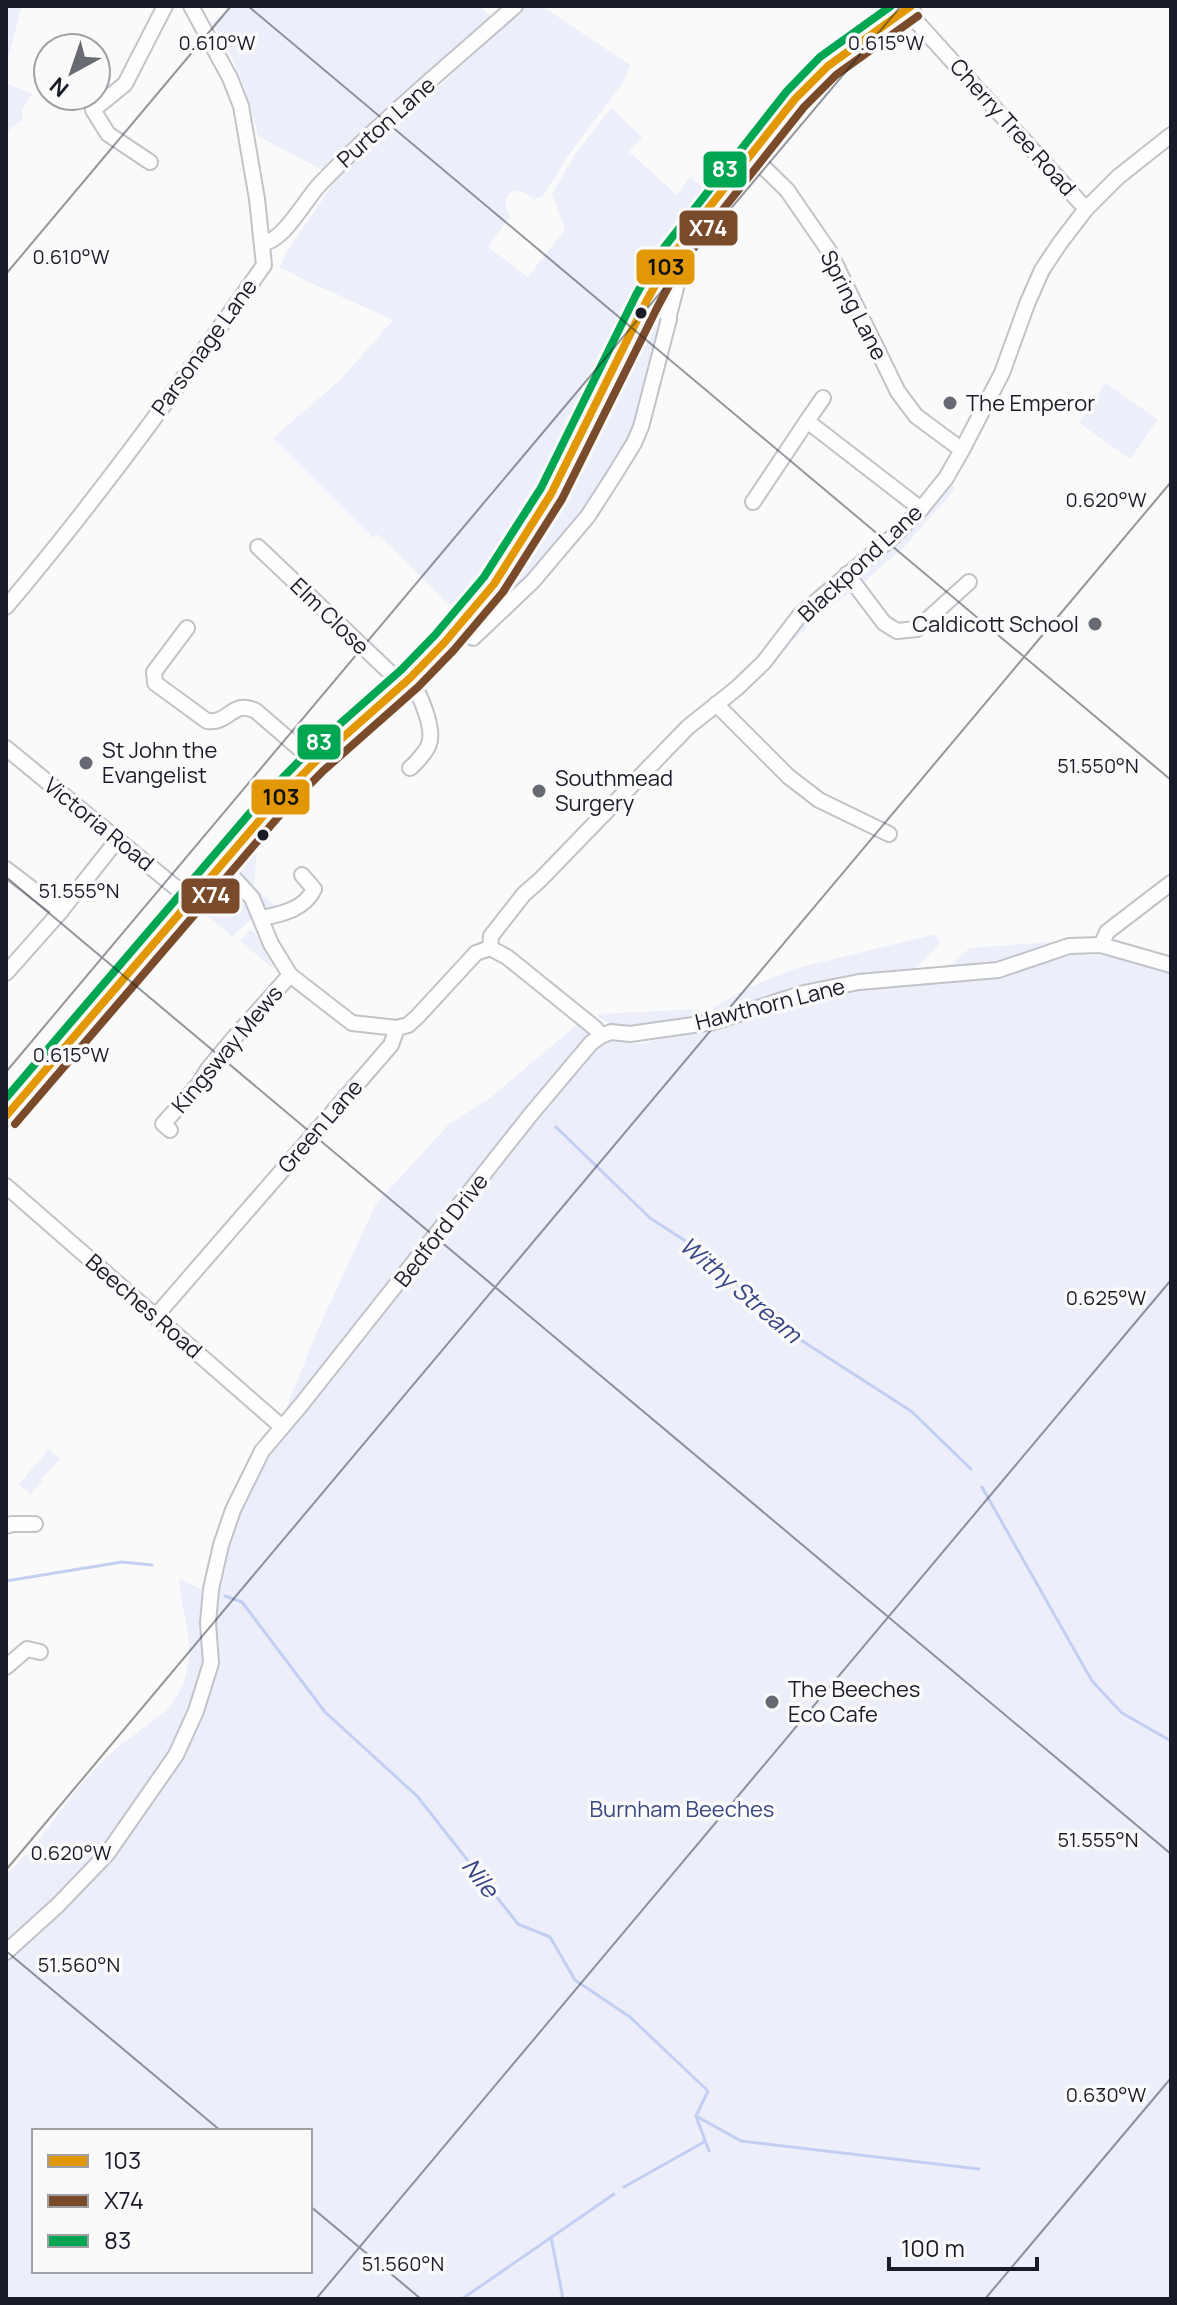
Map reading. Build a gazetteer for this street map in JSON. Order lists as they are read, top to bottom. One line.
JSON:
{"streets":{"street":["Purton Lane","Cherry Tree Road","Spring Lane","Parsonage Lane","Blackpond Lane","Elm Close","Victoria Road","Hawthorn Lane","Kingsway Mews","Green Lane","Bedford Drive","Beeches Road"]},"crossings":[["Purton Lane","Parsonage Lane"],["Cherry Tree Road","Blackpond Lane"],["Spring Lane","Blackpond Lane"],["Blackpond Lane","Green Lane"],["Hawthorn Lane","Bedford Drive"],["Green Lane","Beeches Road"],["Bedford Drive","Beeches Road"]],"water":["Withy Stream","Nile"],"parks":["Burnham Beeches"],"places":["The Emperor","Caldicott School","St John the Evangelist","Southmead Surgery","The Beeches Eco Cafe"],"lines":["transit line 103","transit line 83","transit line X74"],"legend":["103","X74","83"],"scale_bar":"100 m","north":"bottom left","coordinates":["0.610°W","0.615°W","0.620°W","51.550°N","51.555°N","0.625°W","51.560°N","0.630°W"]}
